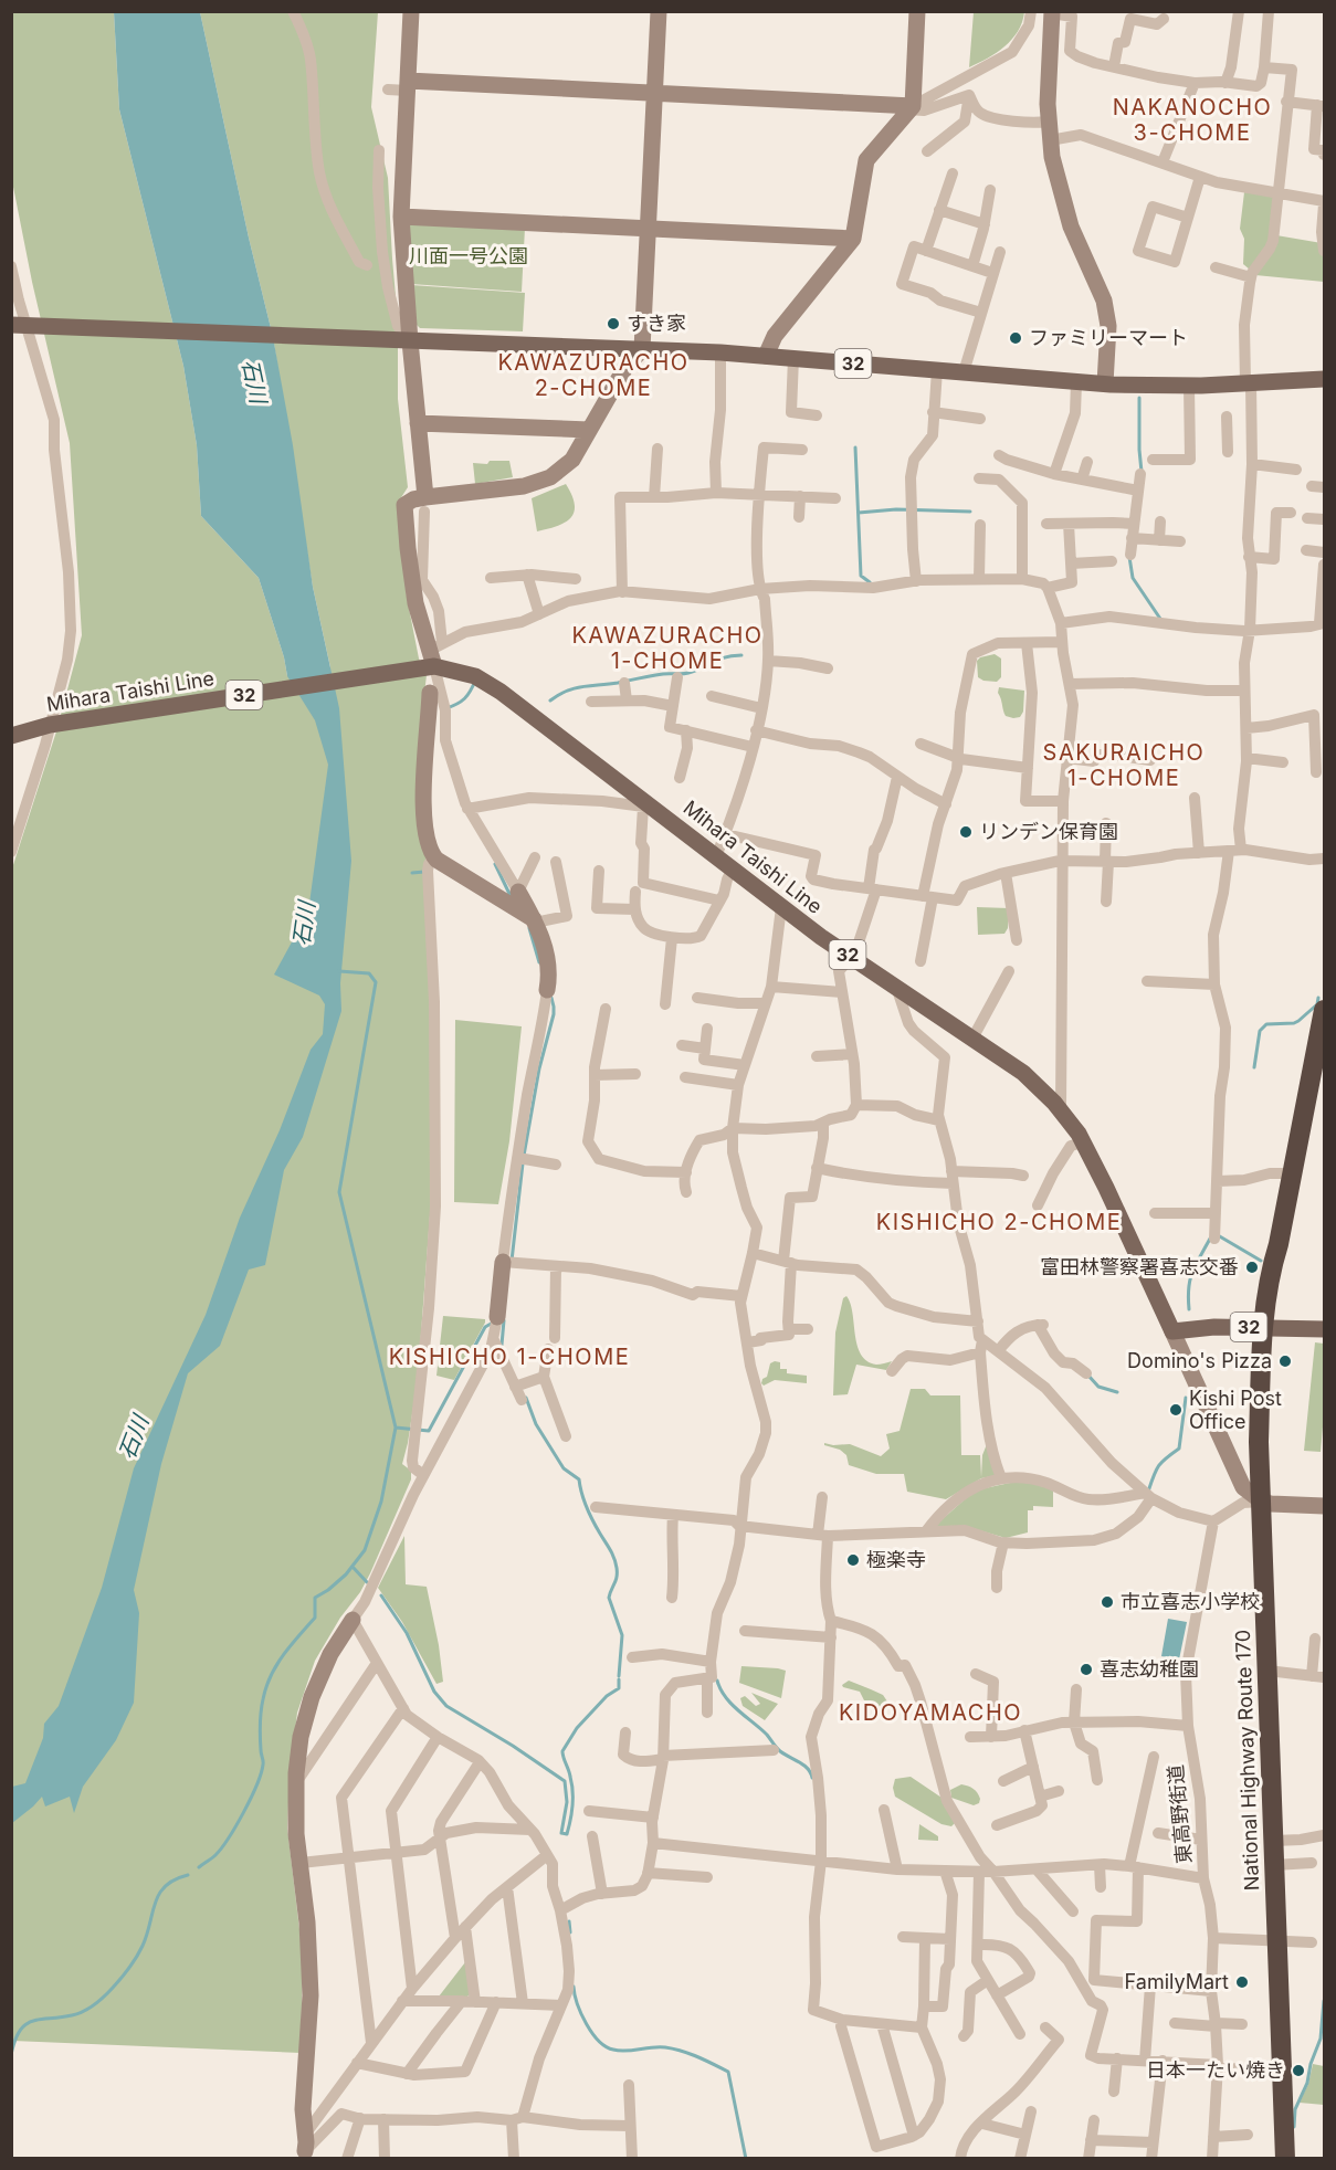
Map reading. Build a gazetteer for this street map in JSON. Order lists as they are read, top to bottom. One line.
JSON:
{"streets":{"highway":["National Highway Route 170"],"main road":["32","Mihara Taishi Line"],"street":["東高野街道"]},"crossings":[["32","Mihara Taishi Line"],["32","National Highway Route 170"]],"districts":["NAKANOCHO 3-CHOME","KAWAZURACHO 2-CHOME","KAWAZURACHO 1-CHOME","SAKURAICHO 1-CHOME","KISHICHO 2-CHOME","KISHICHO 1-CHOME","KIDOYAMACHO"],"water":["石川"],"parks":["川面一号公園"],"places":["すき家","ファミリーマート","リンデン保育園","富田林警察署喜志交番","Domino's Pizza","Kishi Post Office","極楽寺","市立喜志小学校","喜志幼稚園","FamilyMart","日本一たい焼き"]}
